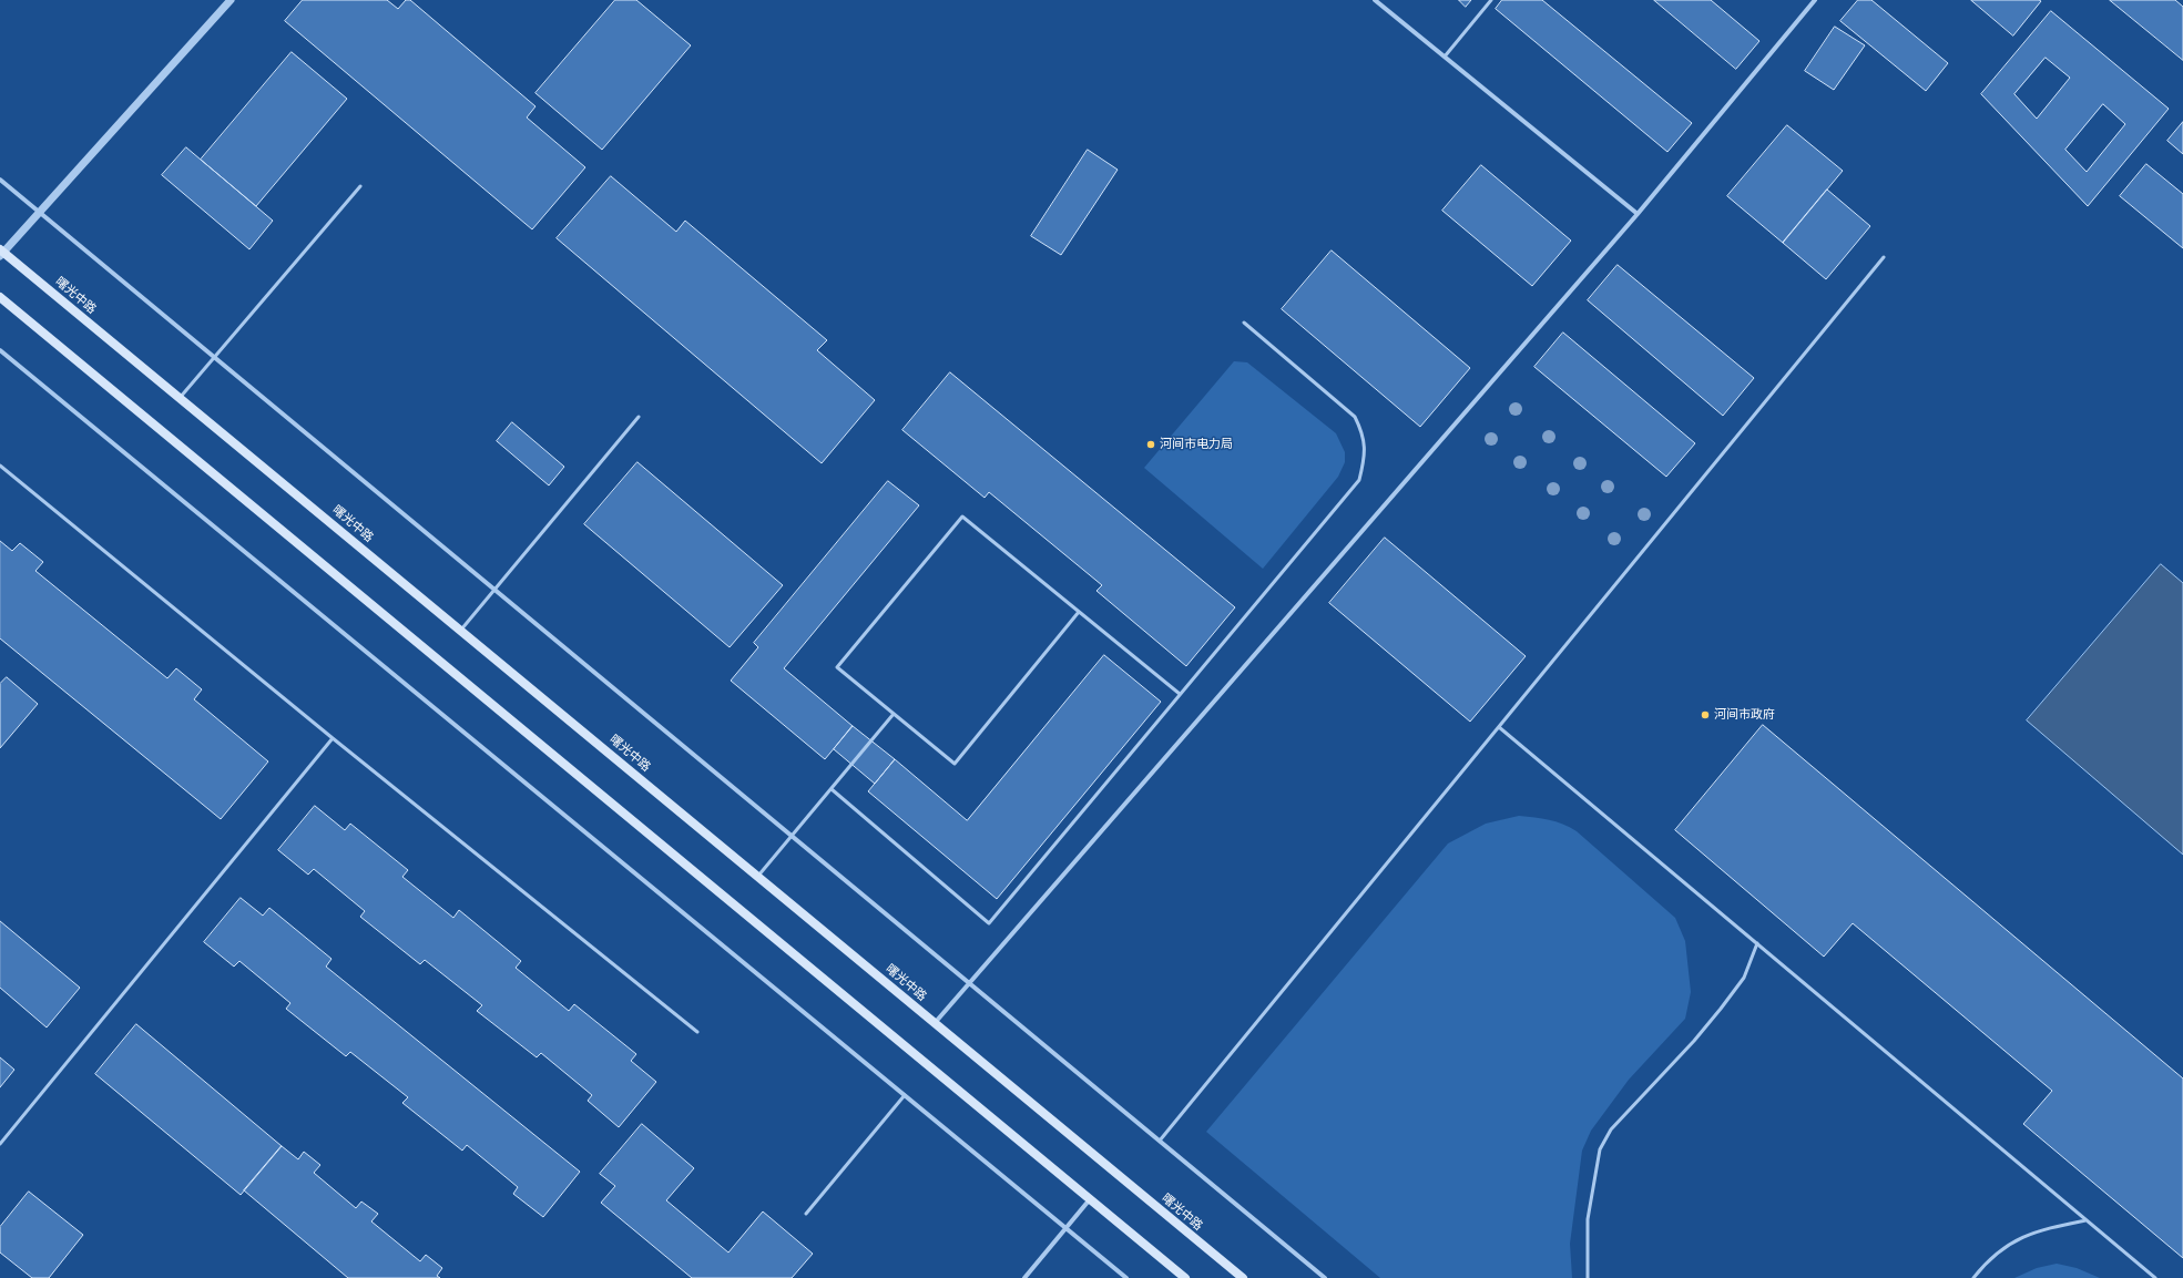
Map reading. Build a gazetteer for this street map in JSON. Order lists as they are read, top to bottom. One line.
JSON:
{"streets":{"main road":["曙光中路"]},"places":["河间市电力局","河间市政府"]}
